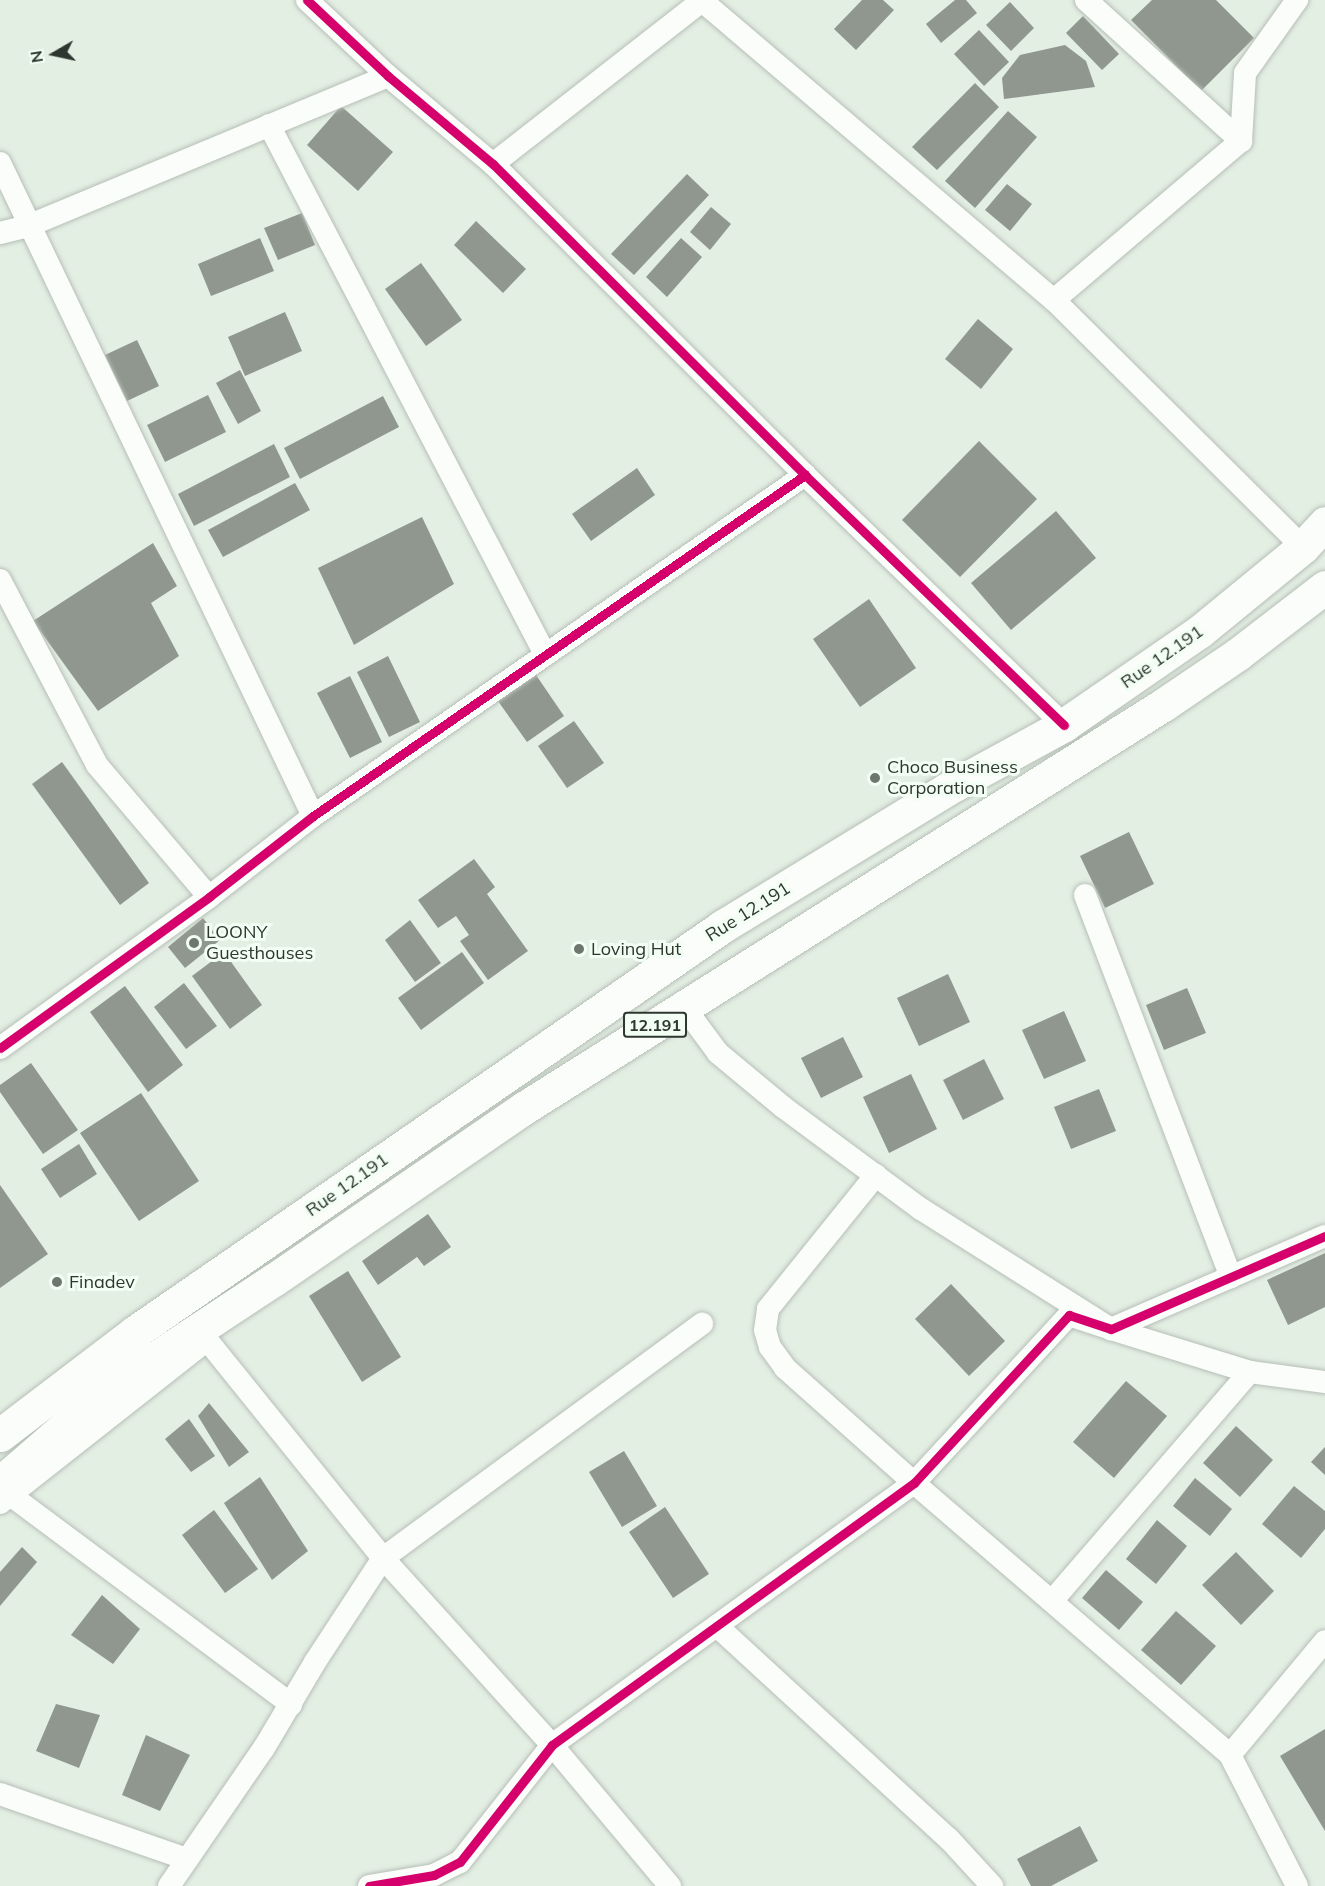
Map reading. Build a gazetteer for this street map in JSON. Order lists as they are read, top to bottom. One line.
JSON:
{"streets":{"main road":["Rue 12.191","12.191"]},"places":["Choco Business Corporation","LOONY Guesthouses","Loving Hut","Finadev"],"north":"left"}
